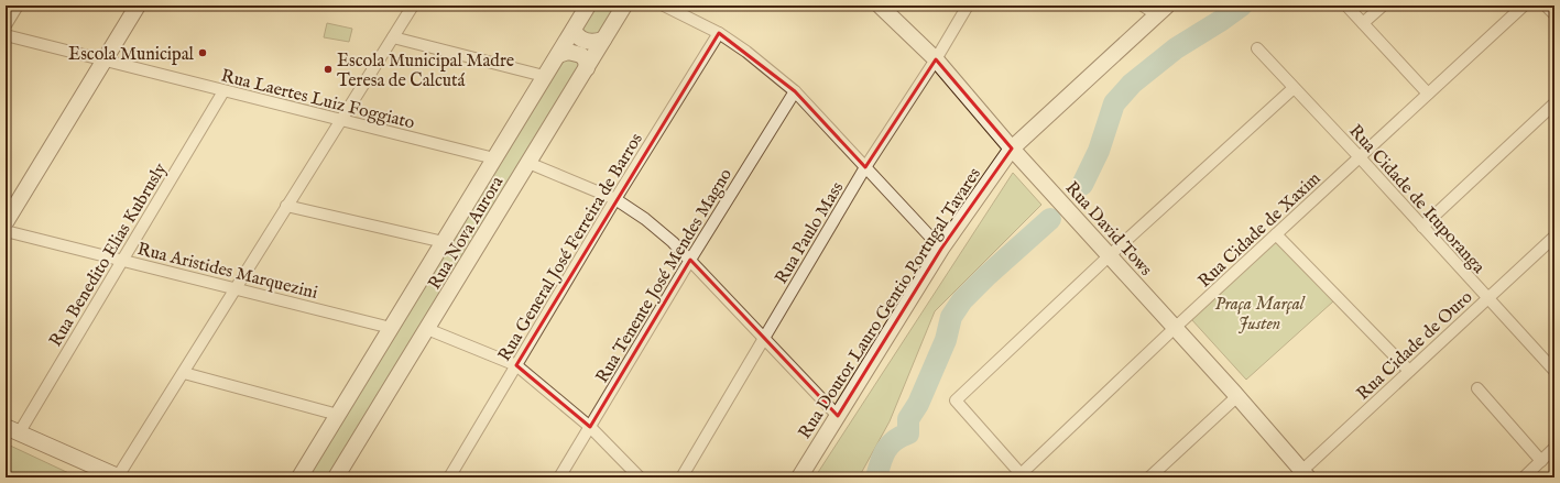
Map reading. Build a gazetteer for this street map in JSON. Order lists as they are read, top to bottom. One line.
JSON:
{"streets":{"main road":["Rua David Tows","Rua Nova Aurora","Rua Doutor Lauro Gentio Portugal Tavares"],"street":["Rua Laertes Luiz Foggiato","Rua Cidade de Ituporanga","Rua Cidade de Xaxim","Rua Paulo Mass","Rua General José Ferreira de Barros","Rua Benedito Elias Kubrusly","Rua Aristides Marquezini","Rua Tenente José Mendes Magno","Rua Cidade de Ouro"]},"crossings":[["Rua Laertes Luiz Foggiato","Rua Nova Aurora"],["Rua Laertes Luiz Foggiato","Rua Benedito Elias Kubrusly"],["Rua Cidade de Ituporanga","Rua Cidade de Xaxim"],["Rua Cidade de Ituporanga","Rua Cidade de Ouro"],["Rua David Tows","Rua Cidade de Xaxim"],["Rua David Tows","Rua Paulo Mass"],["Rua David Tows","Rua Doutor Lauro Gentio Portugal Tavares"],["Rua David Tows","Rua Cidade de Ouro"],["Rua Nova Aurora","Rua Aristides Marquezini"],["Rua Benedito Elias Kubrusly","Rua Aristides Marquezini"]],"parks":["Praça Marçal Justen"],"places":["Escola Municipal","Escola Municipal Madre Teresa de Calcutá"]}
